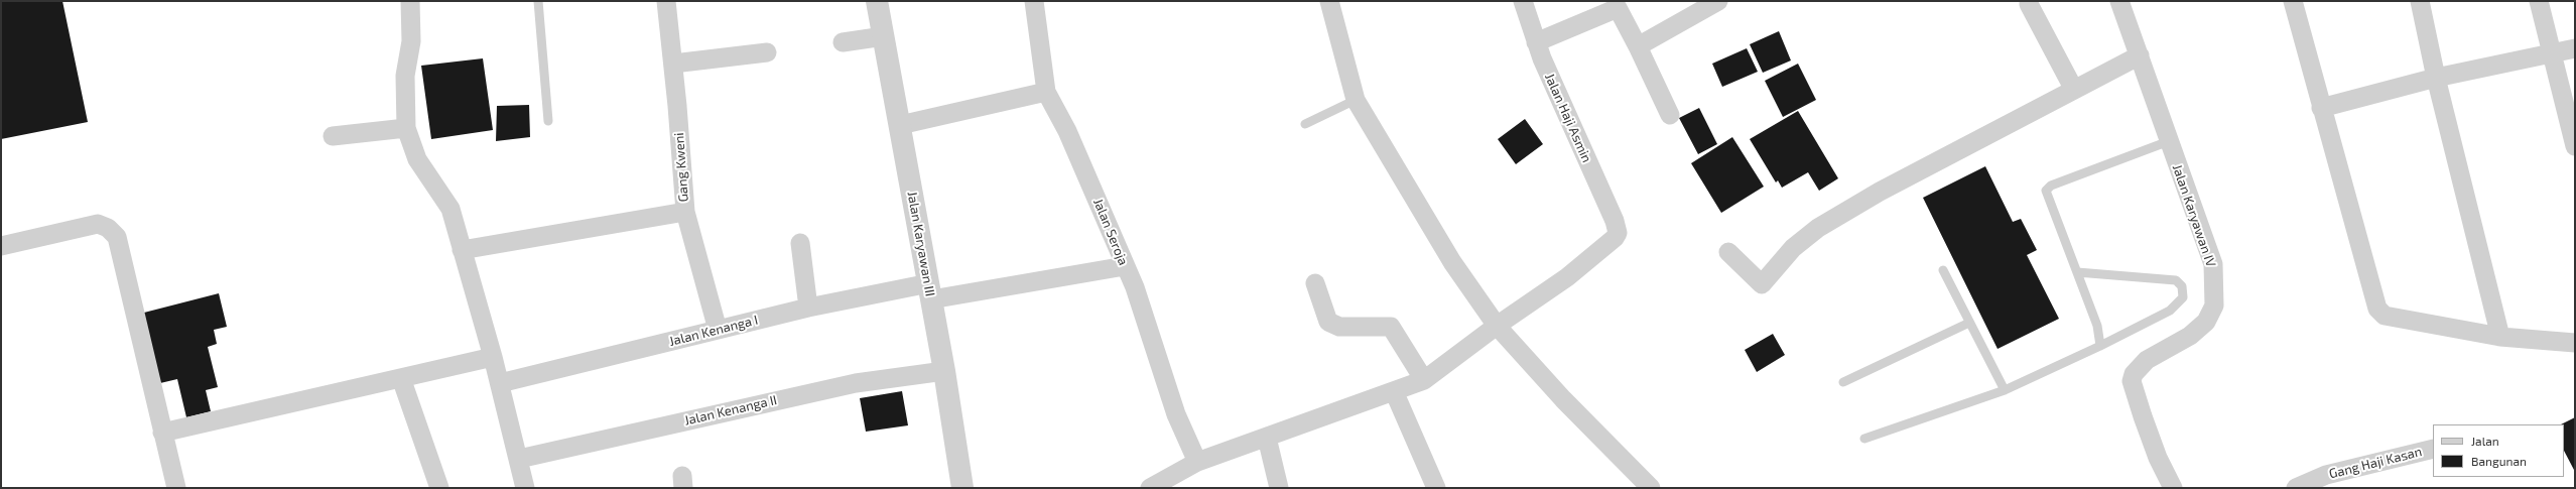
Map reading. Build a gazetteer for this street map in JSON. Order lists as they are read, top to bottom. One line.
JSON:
{"streets":{"street":["Jalan Haji Asmin","Gang Kweni","Jalan Karyawan IV","Jalan Seroja","Jalan Karyawan III","Jalan Kenanga I","Jalan Kenanga II","Gang Haji Kasan"]},"crossings":[["Gang Kweni","Jalan Kenanga I"],["Jalan Seroja","Jalan Kenanga I"],["Jalan Karyawan III","Jalan Kenanga I"],["Jalan Karyawan III","Jalan Kenanga II"]],"legend":["Jalan","Bangunan"]}
